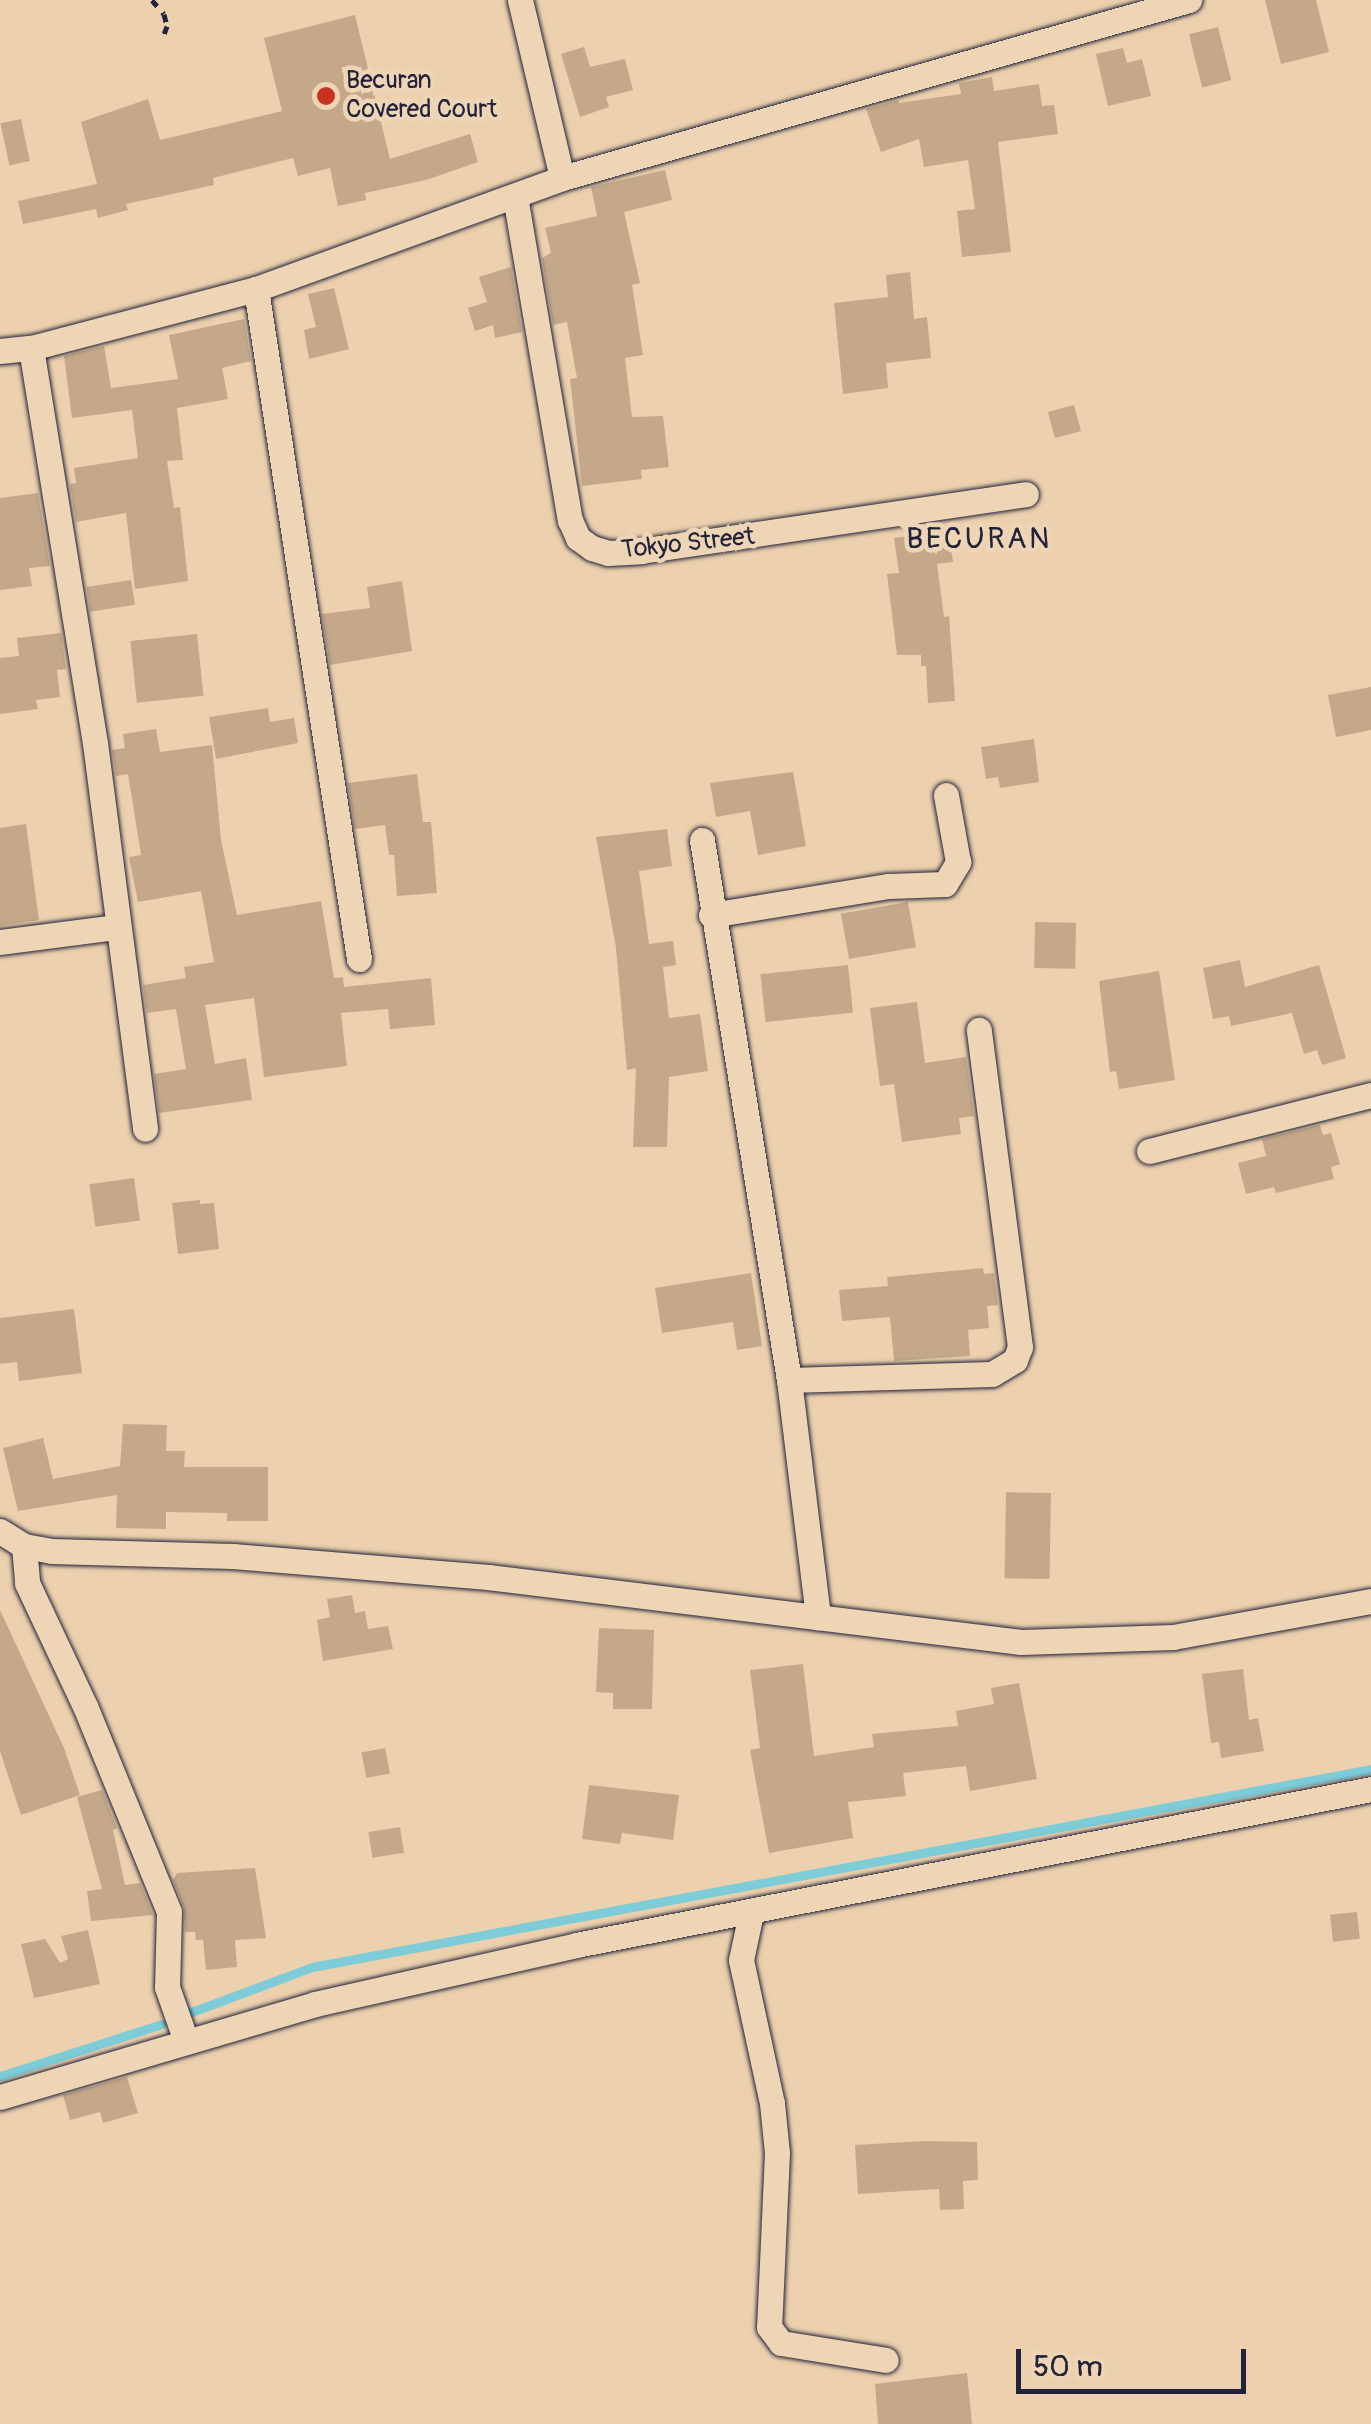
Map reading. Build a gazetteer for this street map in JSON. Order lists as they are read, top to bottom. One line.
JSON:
{"streets":{"street":["Tokyo Street"]},"districts":["BECURAN"],"places":["Becuran Covered Court"],"scale_bar":"50 m"}
